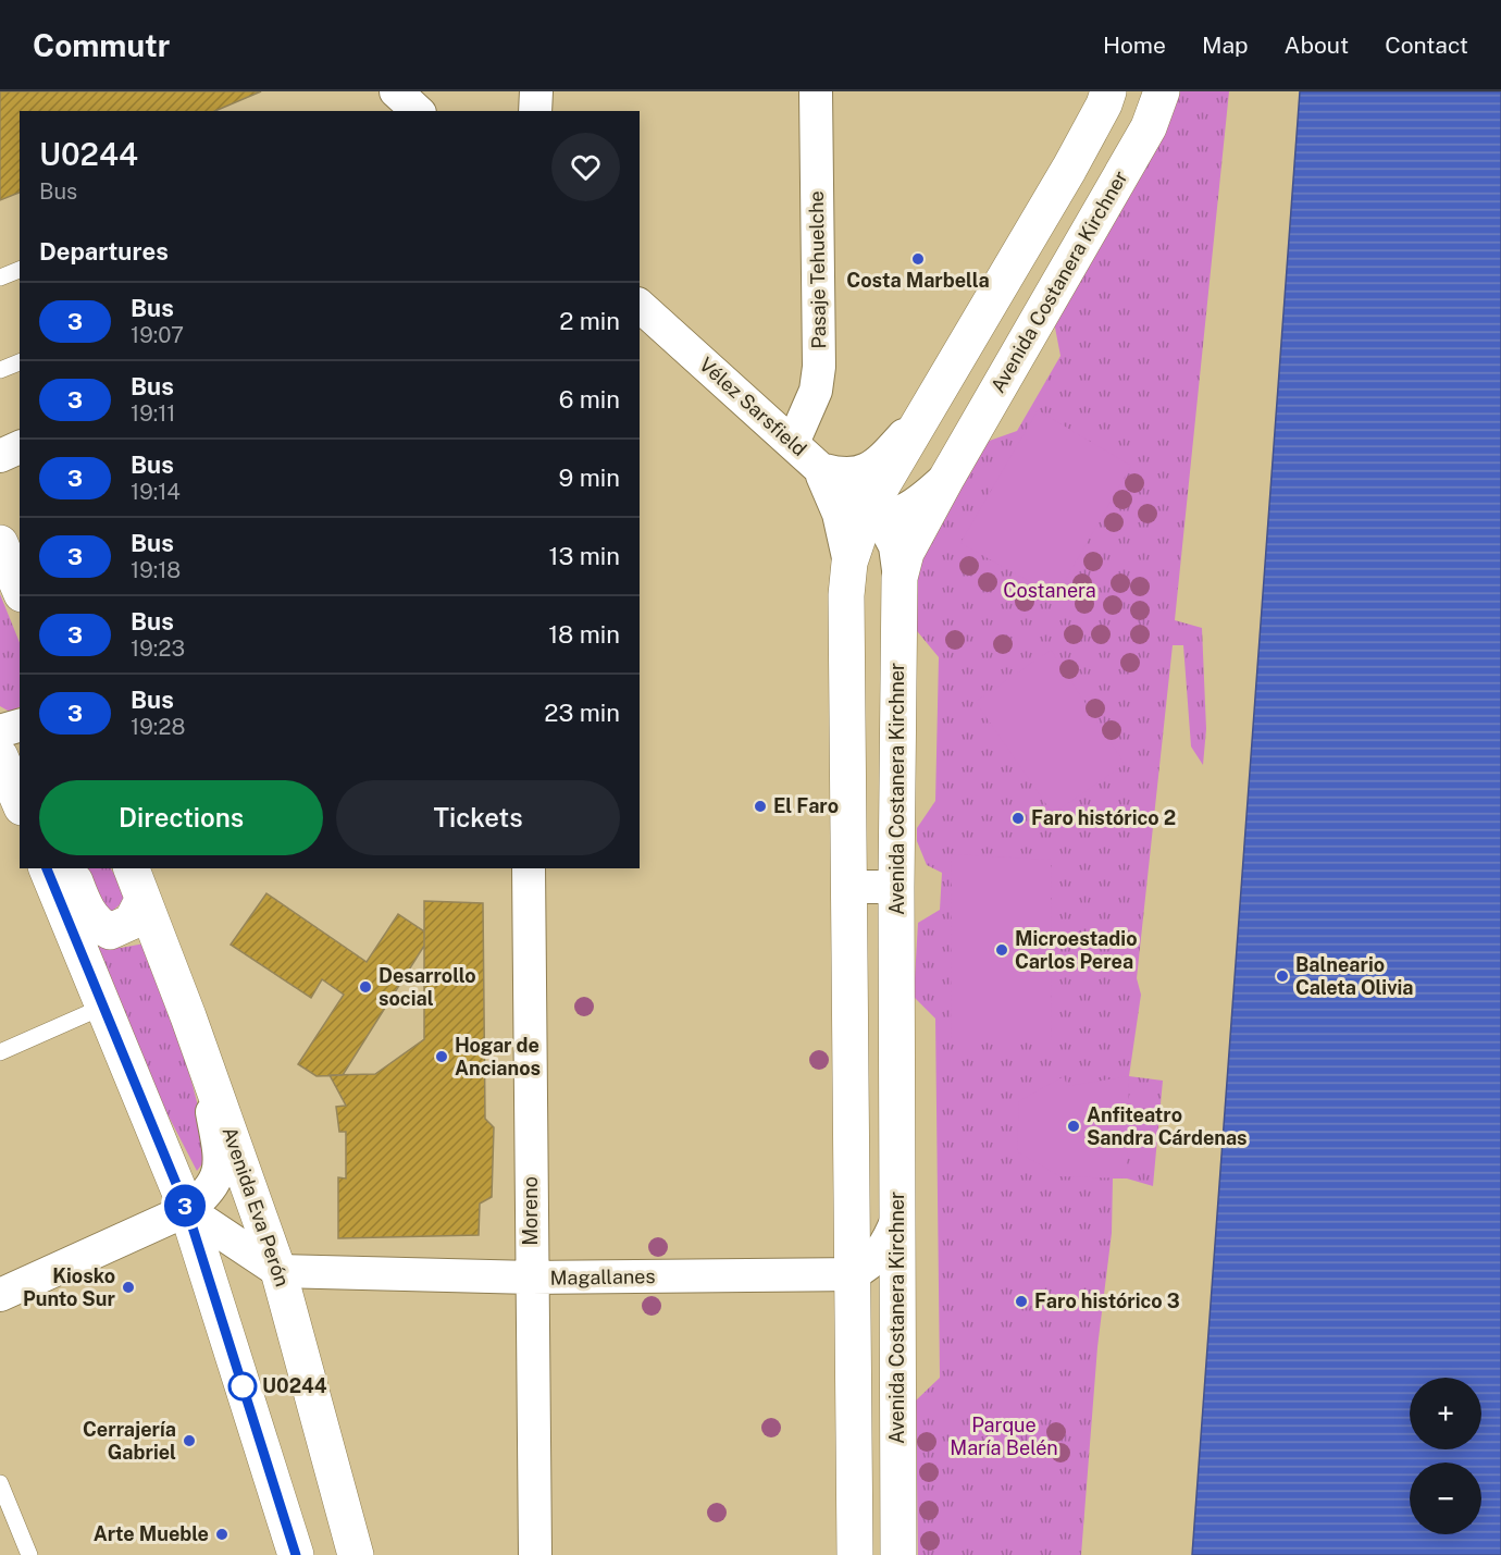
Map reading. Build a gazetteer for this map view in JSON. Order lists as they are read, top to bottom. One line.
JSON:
{"streets":{"main road":["Avenida Costanera Kirchner","Avenida Eva Perón"],"street":["Pasaje Tehuelche","Vélez Sarsfield","Moreno","Magallanes"]},"crossings":[["Pasaje Tehuelche","Vélez Sarsfield"],["Avenida Costanera Kirchner","Vélez Sarsfield"],["Avenida Eva Perón","Magallanes"],["Moreno","Magallanes"]],"parks":["Costanera","Parque María Belén"],"places":["Costa Marbella","El Faro","Faro histórico 2","Microestadio Carlos Perea","Balneario Caleta Olivia","Desarrollo social","Hogar de Ancianos","Anfiteatro Sandra Cárdenas","Kiosko Punto Sur","Faro histórico 3","U0244","Cerrajería Gabriel","Arte Mueble"],"lines":["bus line 3"],"page":{"header":"Commutr","nav":["Home","Map","About","Contact"],"on_map":"3","heading":[["U0244","Bus"],"Departures"],"list":[{"mark":"3","name":"Bus","note":"19:07","value":"2 min"},{"mark":"3","name":"Bus","note":"19:11","value":"6 min"},{"mark":"3","name":"Bus","note":"19:14","value":"9 min"},{"mark":"3","name":"Bus","note":"19:18","value":"13 min"},{"mark":"3","name":"Bus","note":"19:23","value":"18 min"},{"mark":"3","name":"Bus","note":"19:28","value":"23 min"}],"buttons":["Directions","Tickets"],"map_buttons":["+","−"]}}
